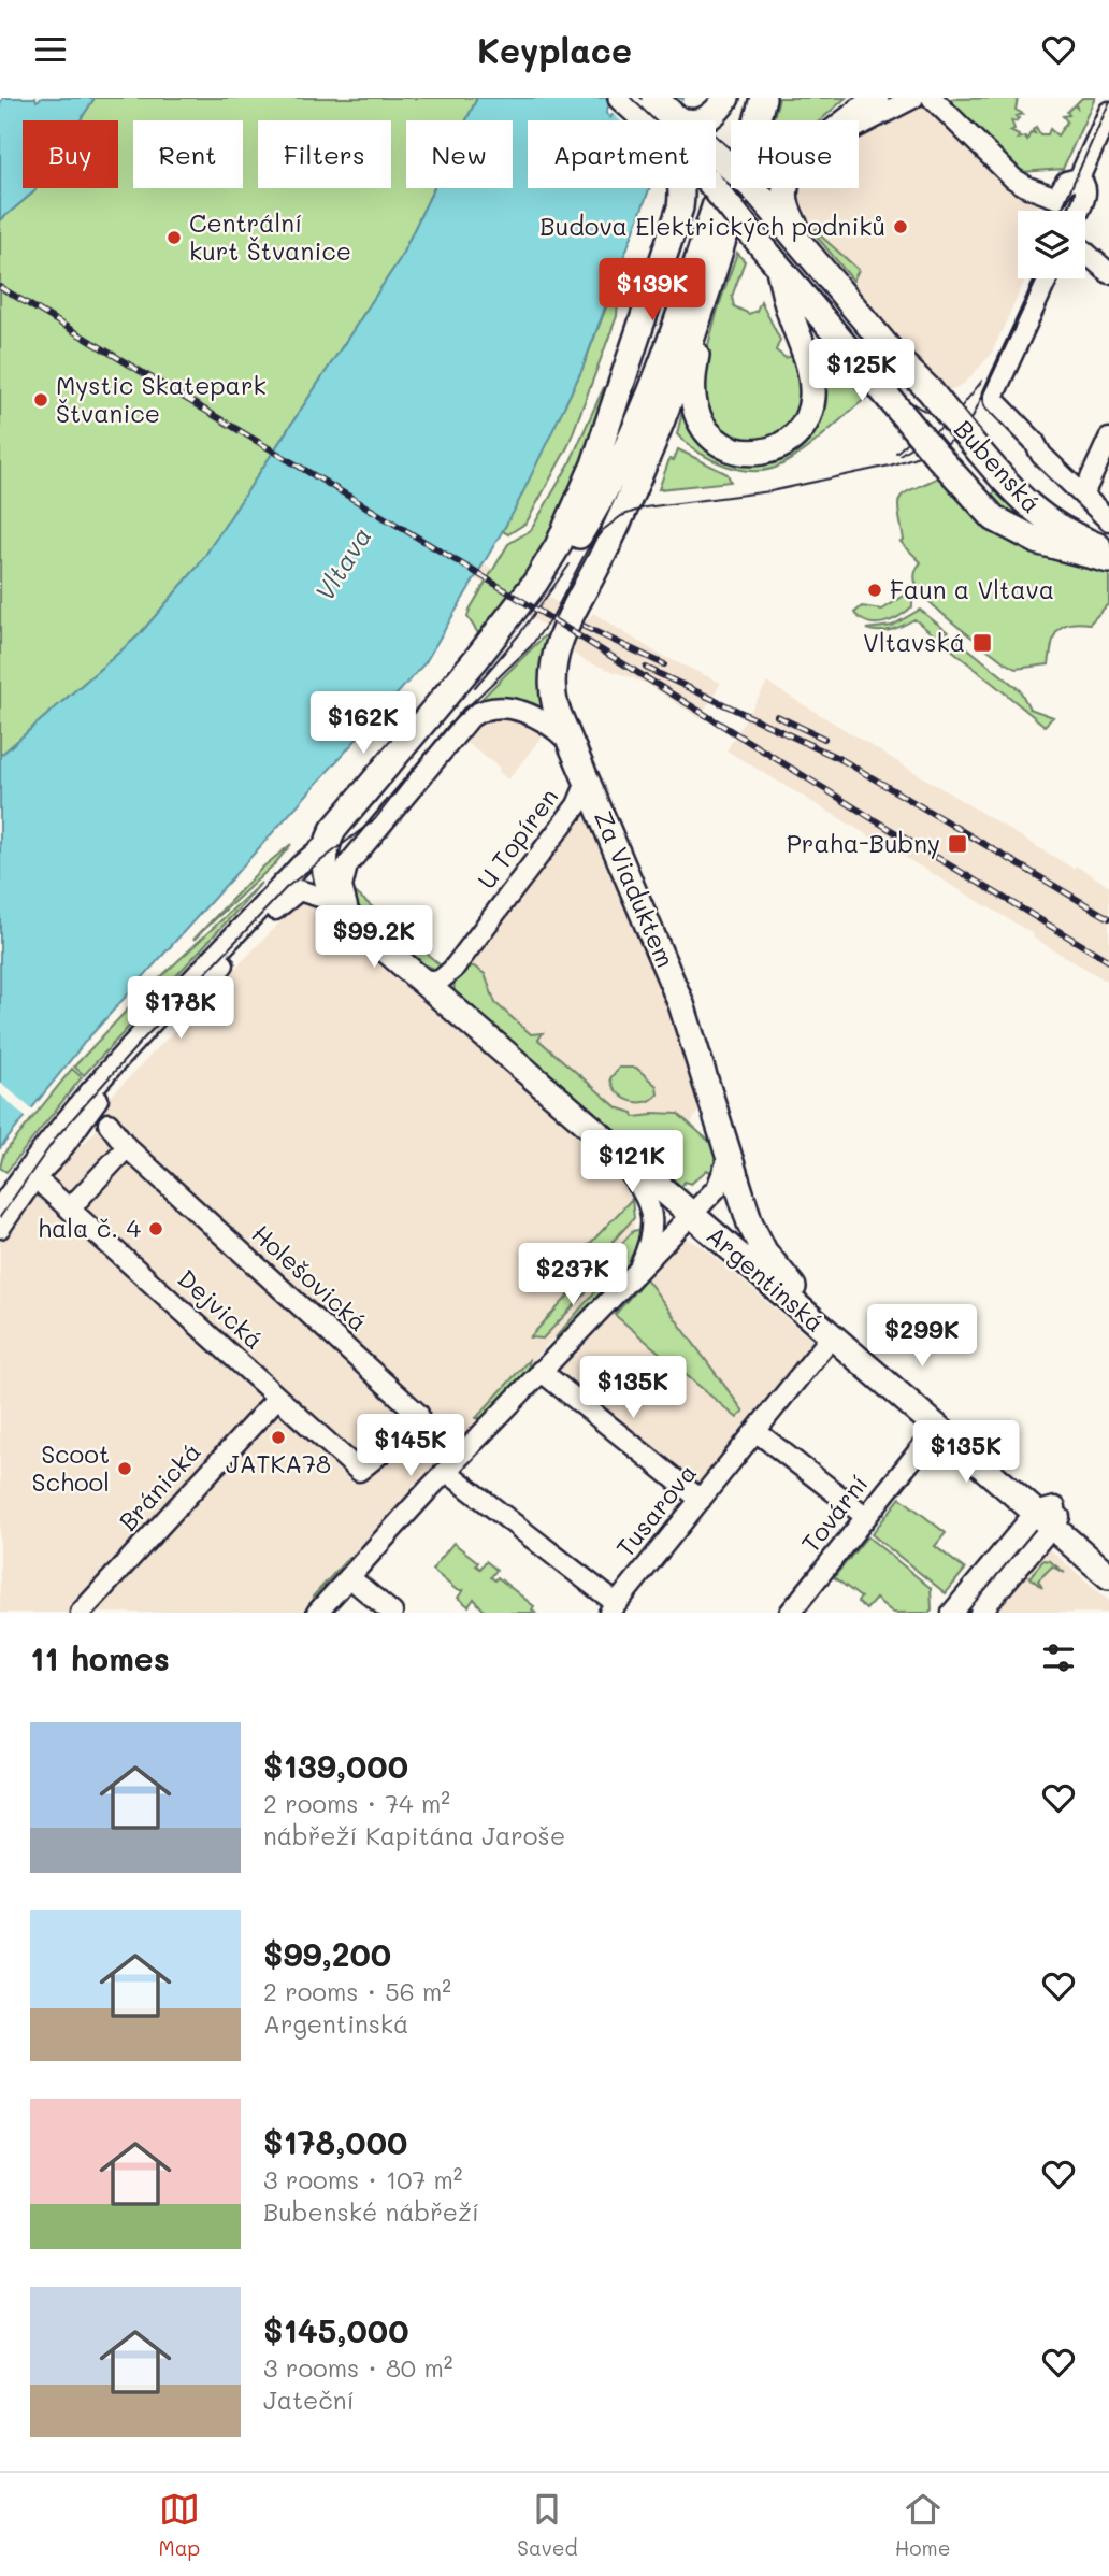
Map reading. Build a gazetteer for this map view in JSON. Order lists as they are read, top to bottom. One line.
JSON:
{"streets":{"main road":["Bubenská","Za Viaduktem","Argentinská"],"street":["U Topíren","Holešovická","Dejvická","Bránická","Tusarova","Tovární"]},"crossings":[["U Topíren","Za Viaduktem"],["U Topíren","Argentinská"],["Za Viaduktem","Argentinská"],["Holešovická","Dejvická"],["Argentinská","Tusarova"],["Dejvická","Bránická"]],"water":["Vltava"],"places":{"other":["Budova Elektrických podniků","Centrální kurt Štvanice","Mystic Skatepark Štvanice","Faun a Vltava","hala č. 4","JATKA78","Scoot School"],"transit":["Vltavská","Praha-Bubny"]},"page":{"header":"Keyplace","chip":["Buy","Rent","Filters","New","Apartment","House"],"price":["$139K","$125K","$162K","$99.2K","$178K","$121K","$237K","$299K","$135K","$145K","$135K"],"heading":"11 homes","list":[{"name":"$139,000","note":"2 rooms · 74 m² · nábřeží Kapitána Jaroše"},{"name":"$99,200","note":"2 rooms · 56 m² · Argentinská"},{"name":"$178,000","note":"3 rooms · 107 m² · Bubenské nábřeží"},{"name":"$145,000","note":"3 rooms · 80 m² · Jateční"}],"tabs":["Map","Saved","Home"]}}
